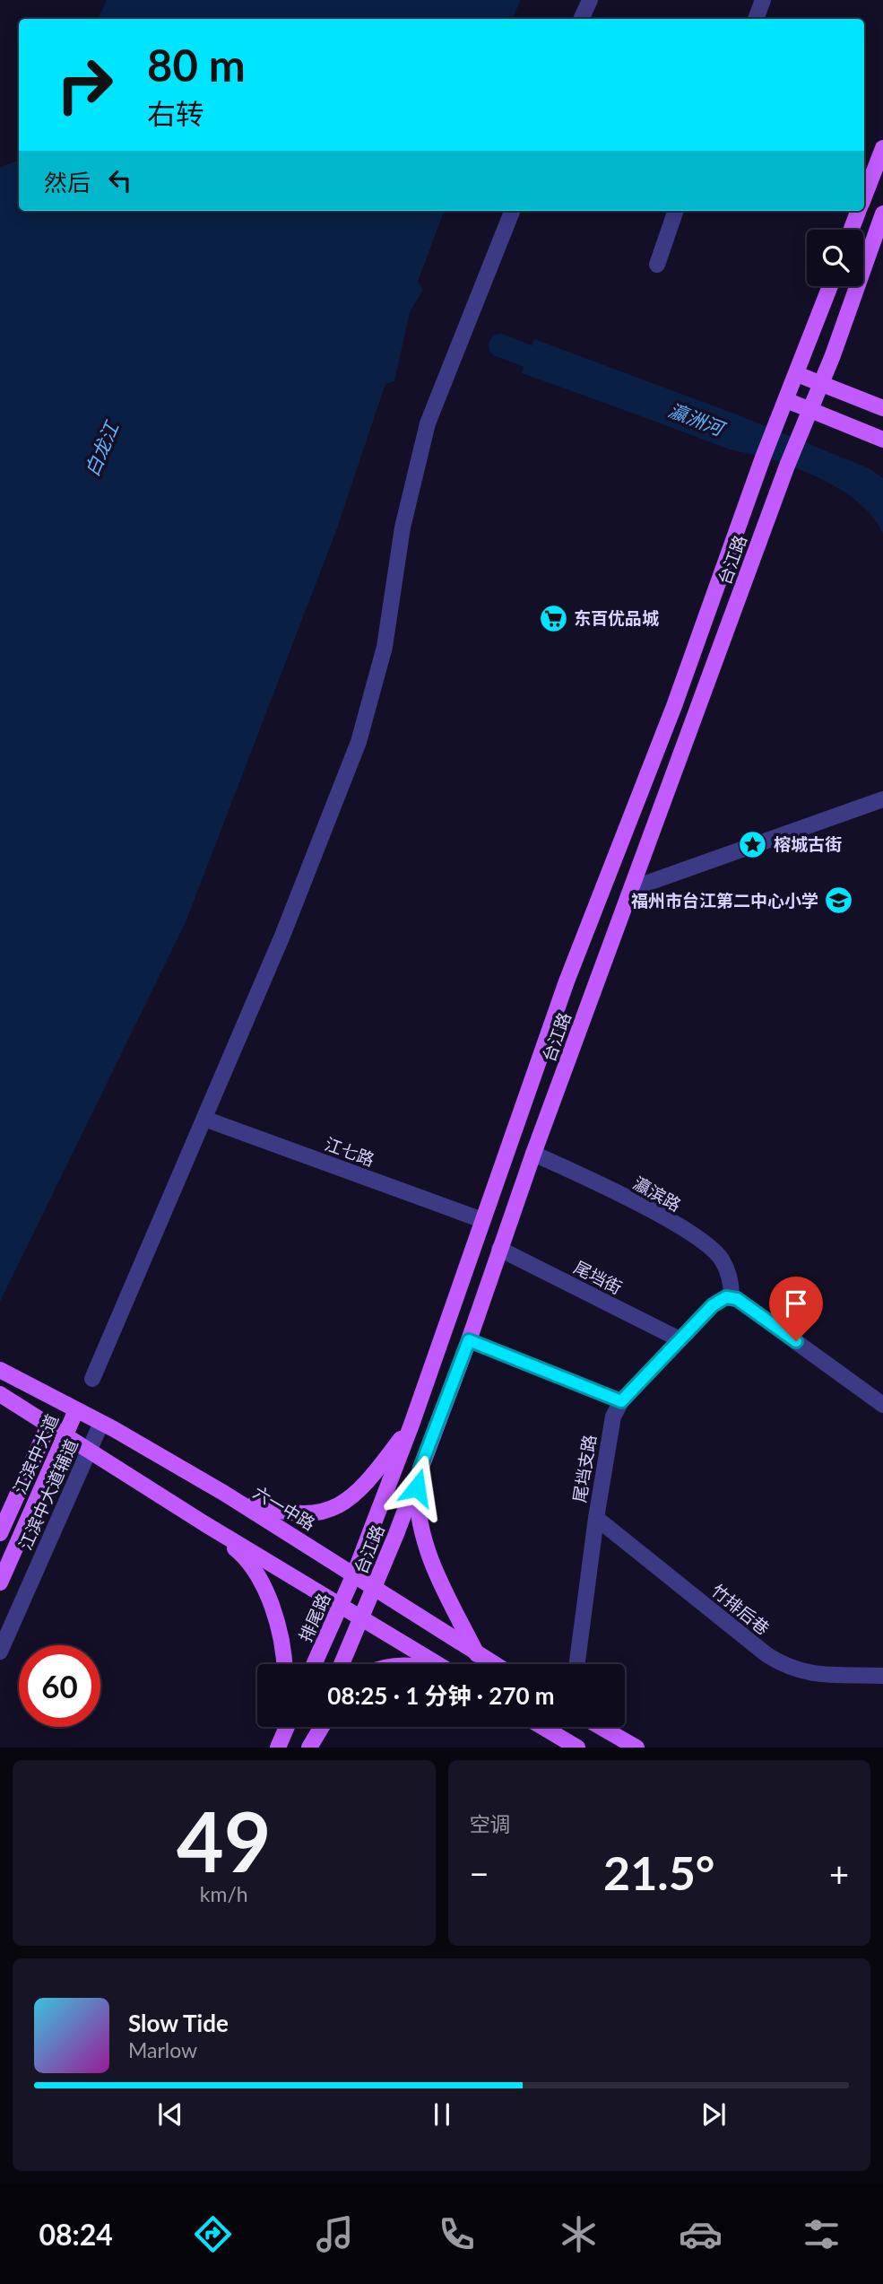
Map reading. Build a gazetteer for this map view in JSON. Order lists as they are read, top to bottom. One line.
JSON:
{"streets":{"main road":["台江路","江滨中大道","六一中路","排尾路"],"street":["江七路","瀛滨路","尾垱街","尾垱支路","江滨中大道辅道","竹排后巷"]},"crossings":[["台江路","江七路"],["台江路","瀛滨路"],["台江路","尾垱街"],["台江路","六一中路"],["台江路","排尾路"],["瀛滨路","尾垱支路"],["尾垱街","尾垱支路"],["江滨中大道","六一中路"],["尾垱支路","竹排后巷"],["江滨中大道辅道","六一中路"],["六一中路","排尾路"]],"water":["瀛洲河","白龙江"],"places":{"supermarket":["东百优品城"],"place":["榕城古街"],"school or university":["福州市台江第二中心小学"]},"page":{"turn":["80 m","右转"],"then":"然后","limit":"60","trip":"08:25 · 1 分钟 · 270 m","tile":[["49","km/h"],"空调"],"heat":["−","21.5°","+"],"song":["Slow Tide","Marlow"],"tabs":"08:24"}}
